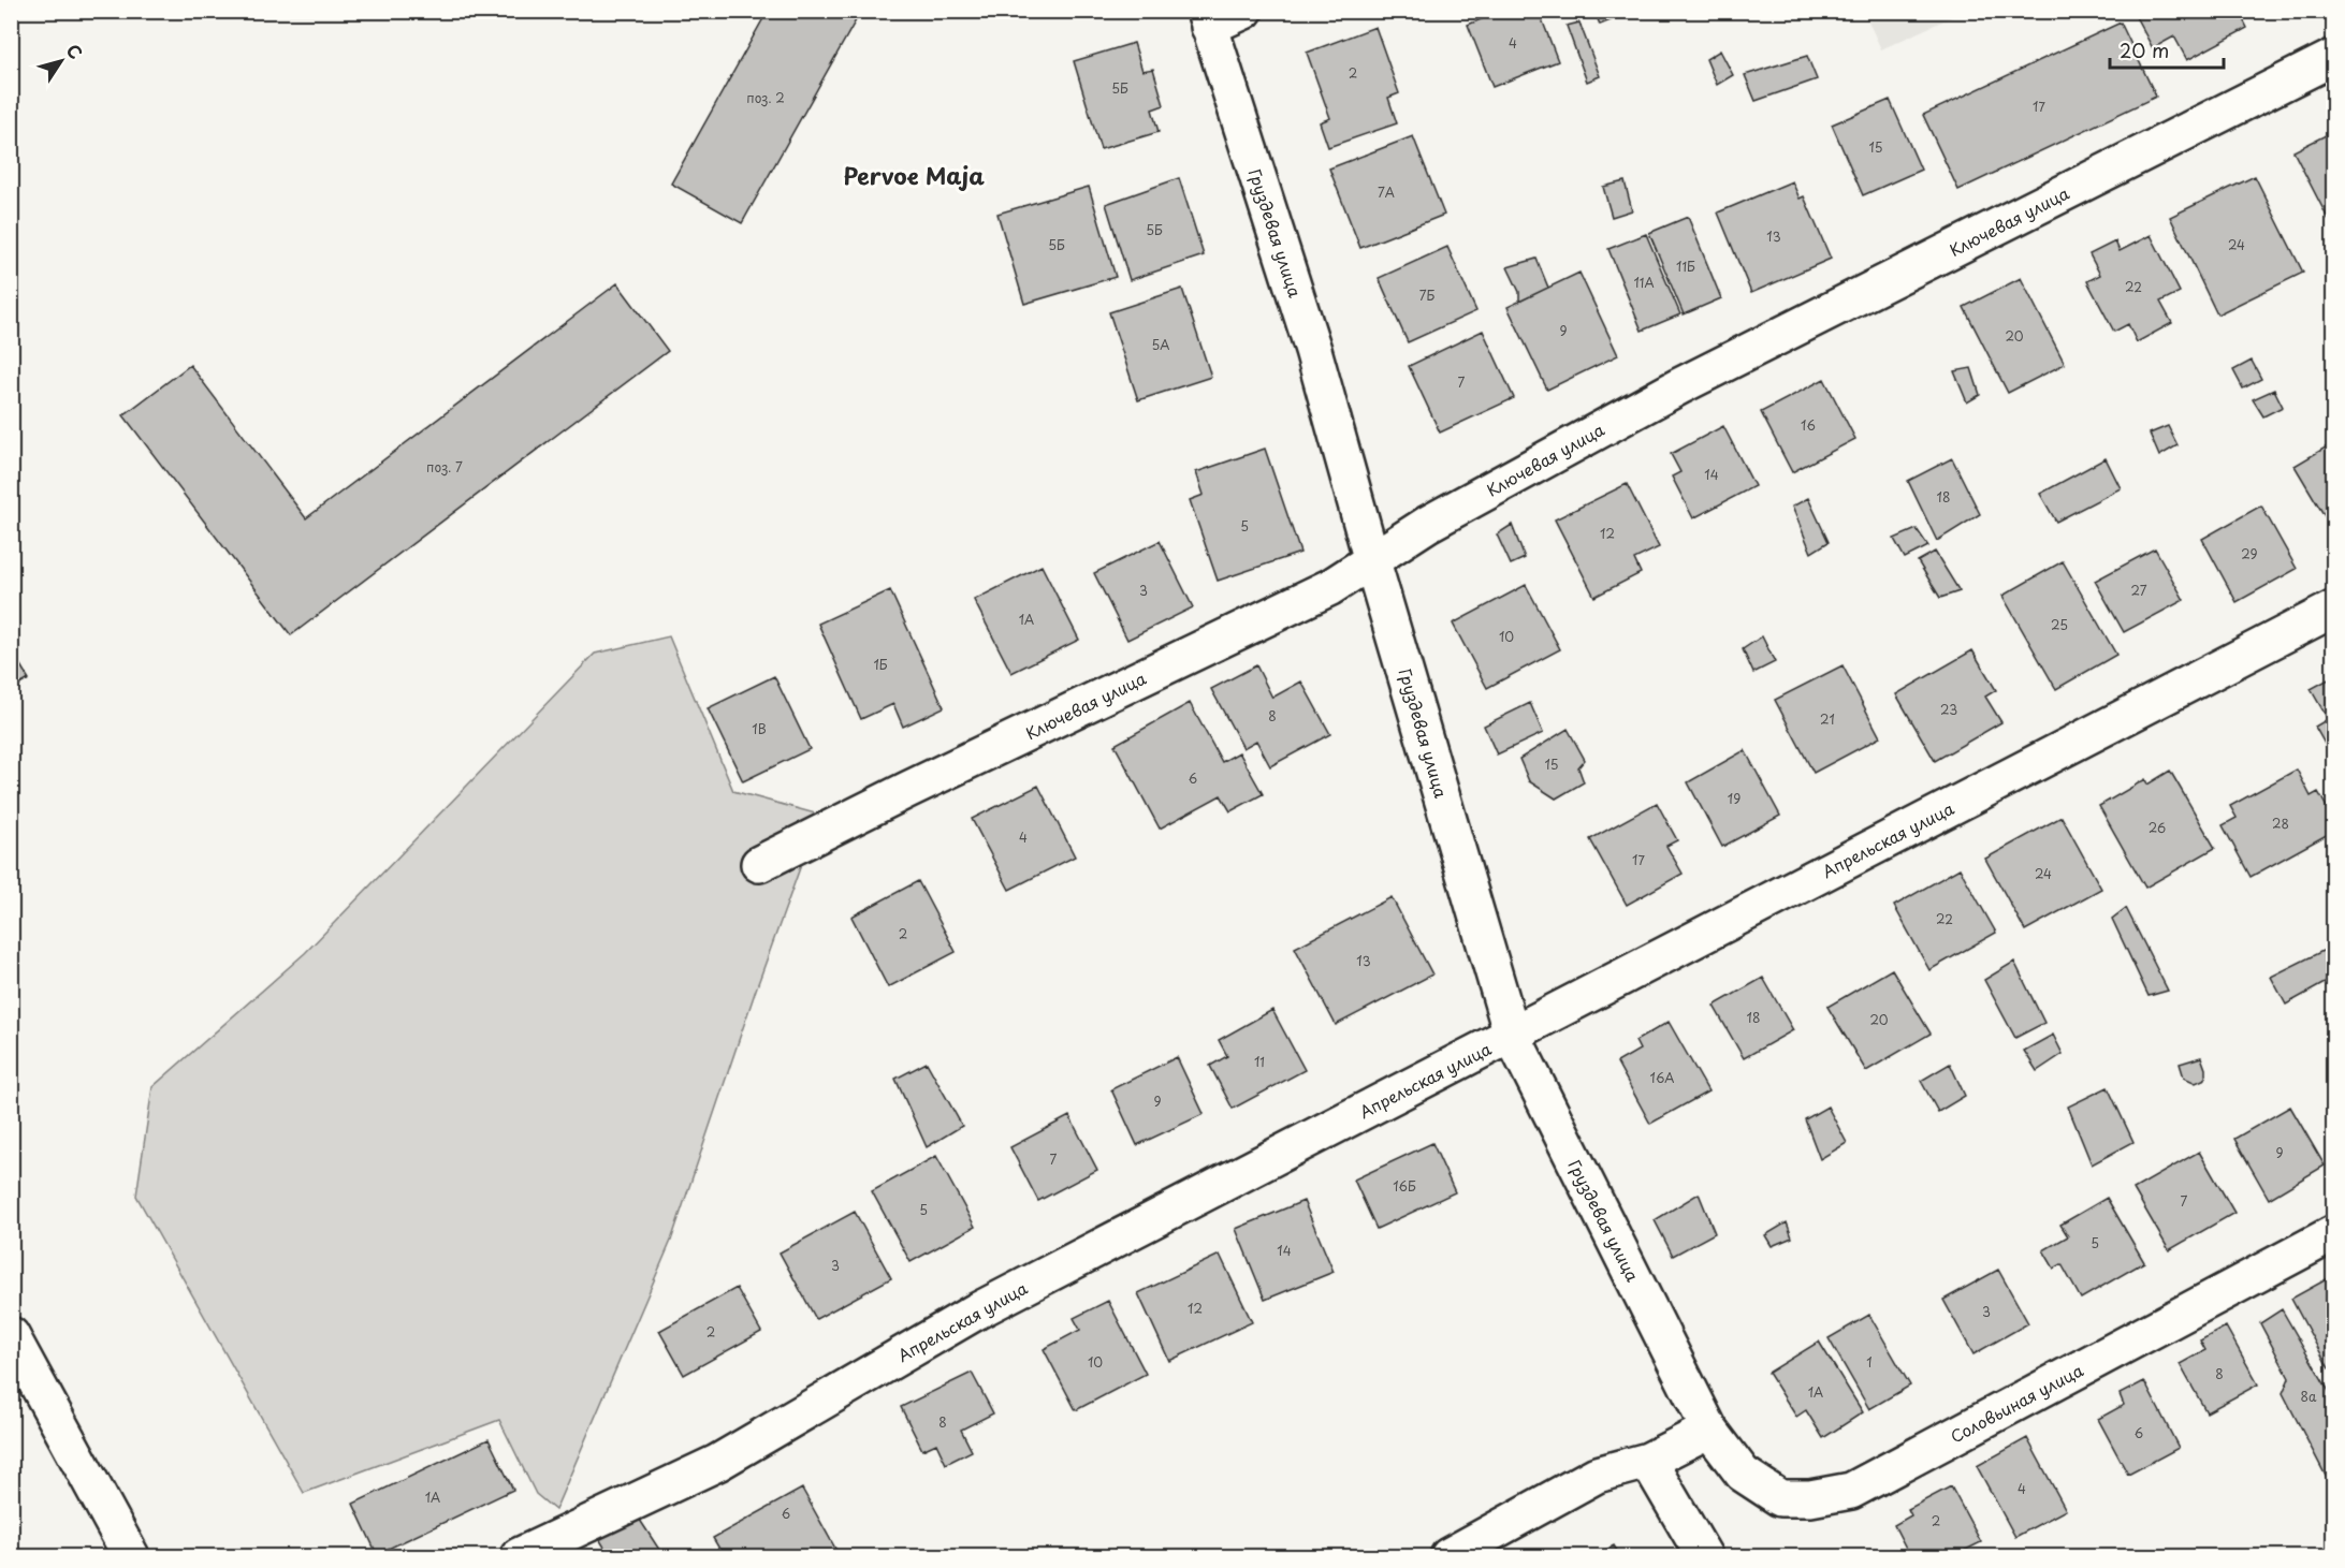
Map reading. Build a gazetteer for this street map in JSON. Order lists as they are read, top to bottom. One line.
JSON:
{"streets":{"main road":["Ключевая улица","Груздевая улица","Апрельская улица","Соловьиная улица"]},"crossings":[["Ключевая улица","Груздевая улица"],["Груздевая улица","Апрельская улица"],["Груздевая улица","Соловьиная улица"]],"districts":["Pervoe Maja"],"house_numbers":["4","2","5Б","поз. 2","17","15","7А","5Б","13","5Б","24","11Б","11А","22","7Б","9","20","5А","7","16","поз. 7","14","18","5","12","29","3","27","1А","25","10","1Б","23","8","21","1В","15","6","19","28","26","4","17","24","22","2","13","18","20","11","16А","9","9","7","16Б","7","5","5","14","3","12","3","2","10","1","8","1А","8а","8","6","4","1А","6","2"],"scale_bar":"20 m","north":"top right"}
